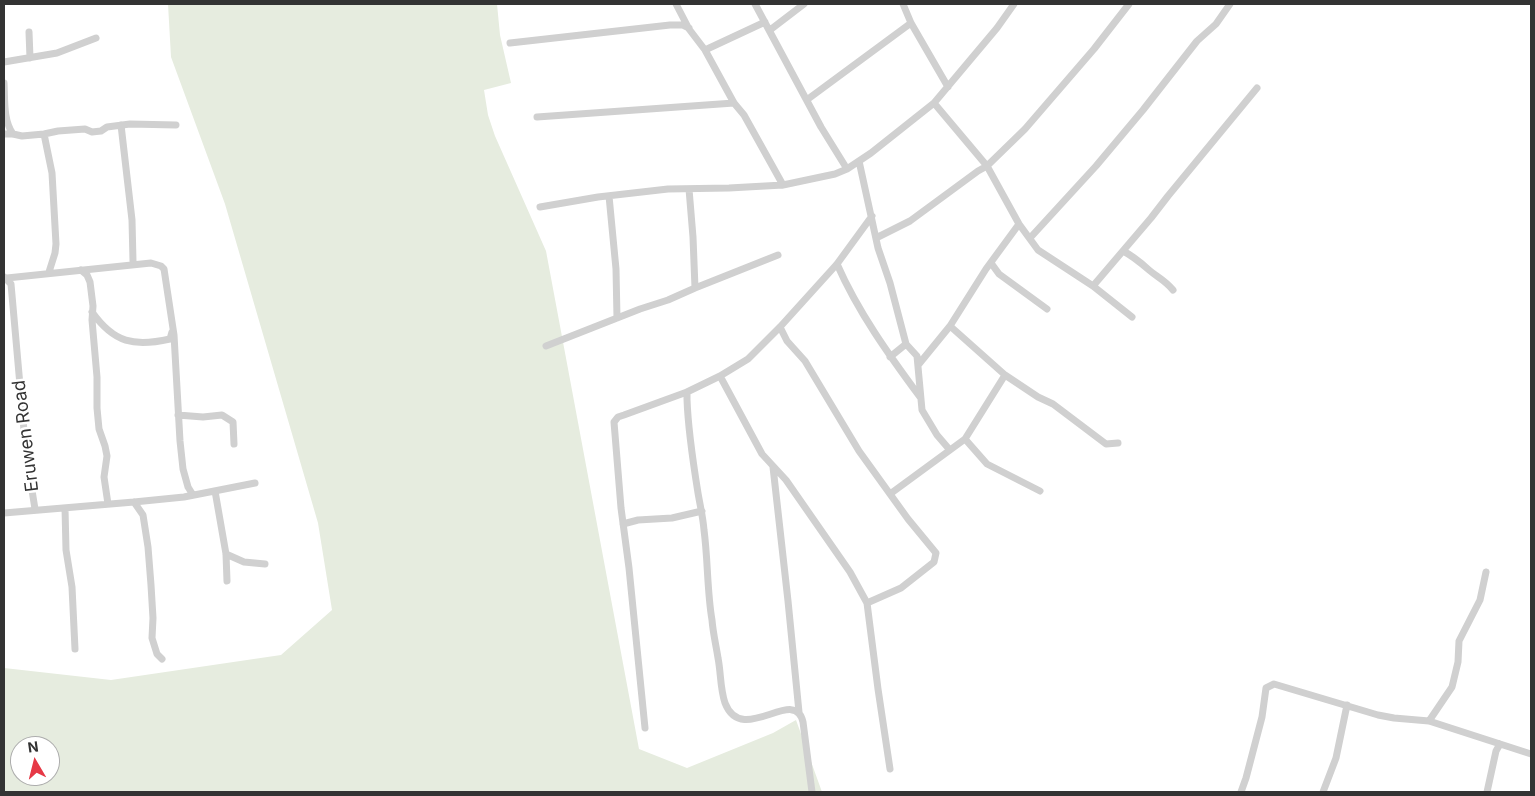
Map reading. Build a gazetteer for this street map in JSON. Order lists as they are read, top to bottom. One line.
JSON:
{"streets":{"street":["Eruwen Road"]},"north":"top"}
